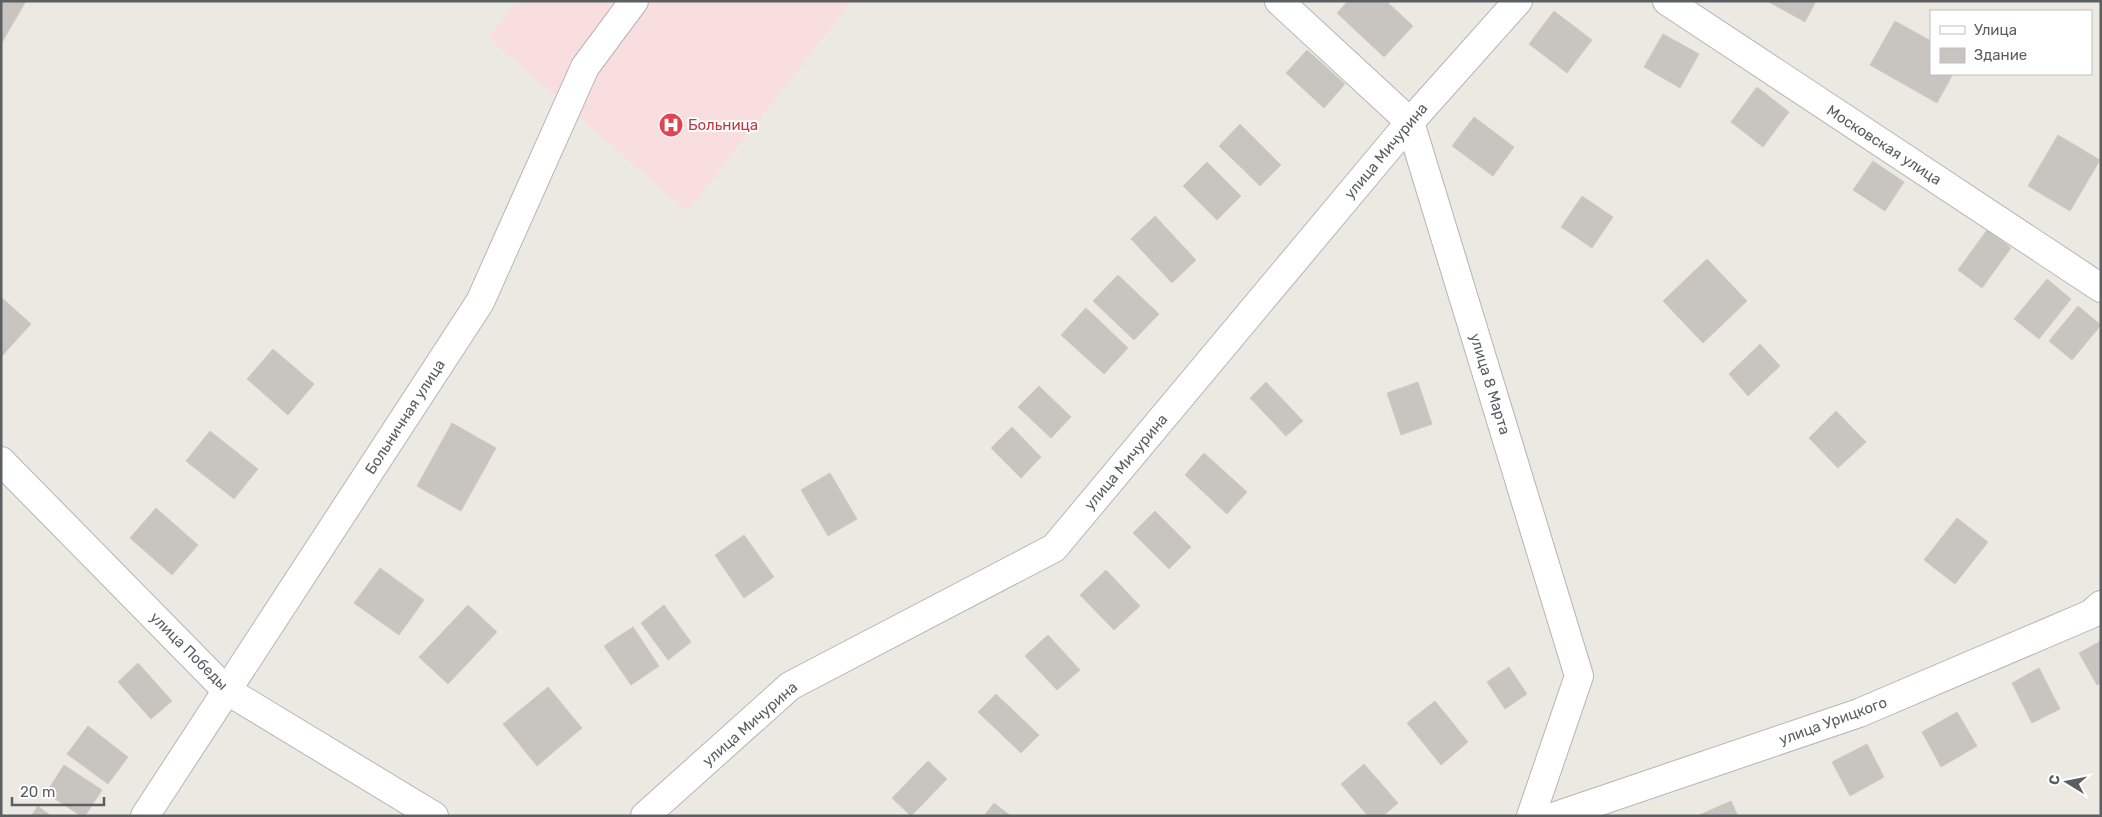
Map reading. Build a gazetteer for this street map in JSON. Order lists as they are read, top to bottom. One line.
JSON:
{"streets":{"street":["Московская улица","улица Мичурина","улица 8 Марта","Больничная улица","улица Победы","улица Урицкого"]},"crossings":[["улица Мичурина","улица 8 Марта"],["Больничная улица","улица Победы"]],"places":{"hospital":["Больница"]},"legend":["Улица","Здание"],"scale_bar":"20 m","north":"left"}
